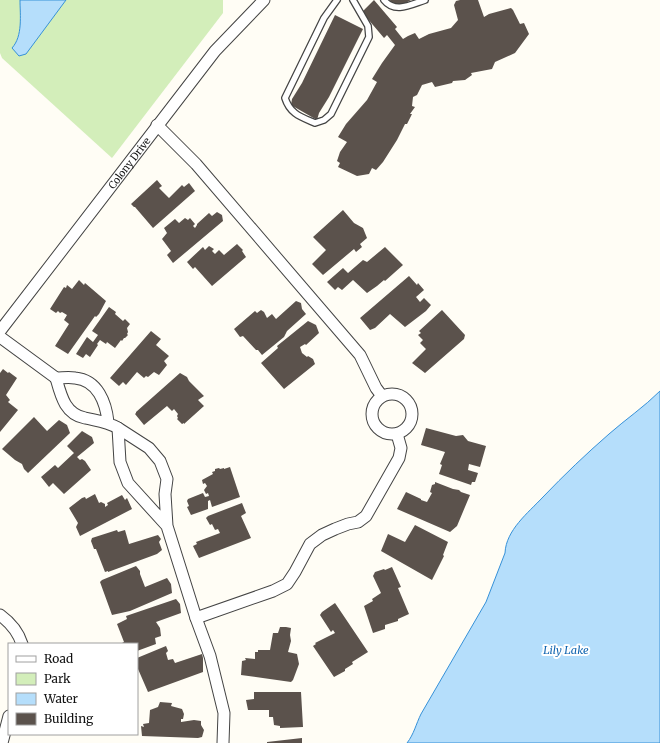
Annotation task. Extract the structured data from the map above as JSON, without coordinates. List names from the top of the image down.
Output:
{
  "streets": {
    "street": ["Colony Drive"]
  },
  "water": ["Lily Lake"],
  "legend": [
    "Road",
    "Park",
    "Water",
    "Building"
  ]
}
